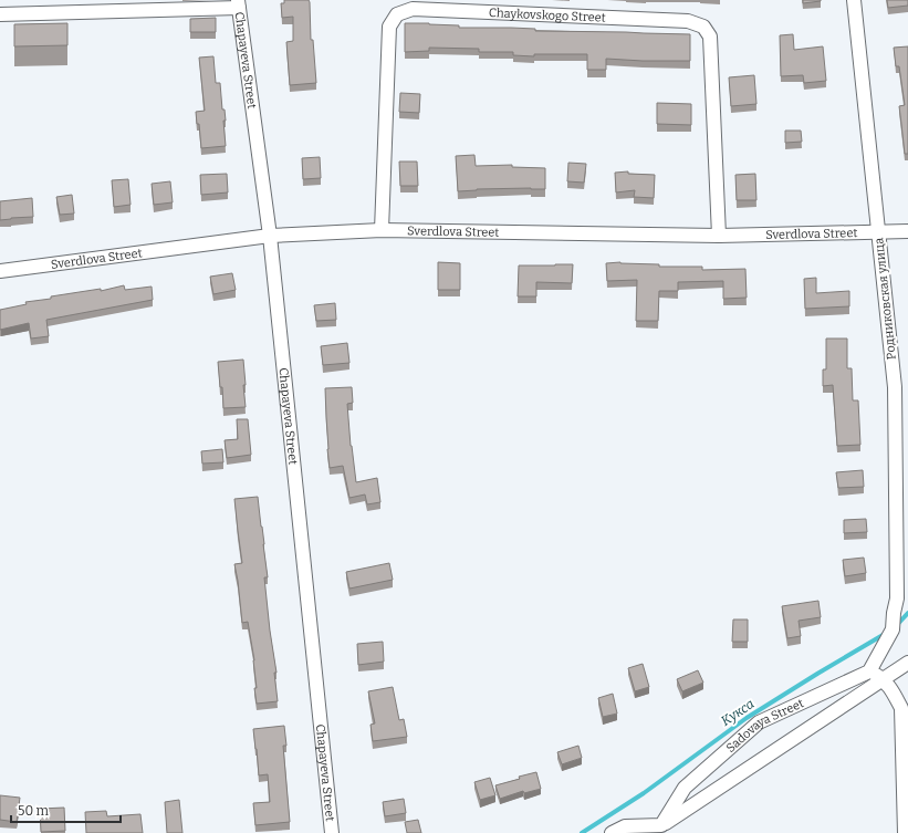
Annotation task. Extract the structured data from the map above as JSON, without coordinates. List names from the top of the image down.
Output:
{
  "streets": {
    "street": [
      "Chaykovskogo Street",
      "Chapayeva Street",
      "Sverdlova Street",
      "Родниковская улица",
      "Sadovaya Street"
    ]
  },
  "crossings": [
    ["Chaykovskogo Street", "Sverdlova Street"],
    ["Chapayeva Street", "Sverdlova Street"],
    ["Sverdlova Street", "Родниковская улица"],
    ["Родниковская улица", "Sadovaya Street"]
  ],
  "water": ["Кукса"],
  "scale_bar": "50 m"
}
